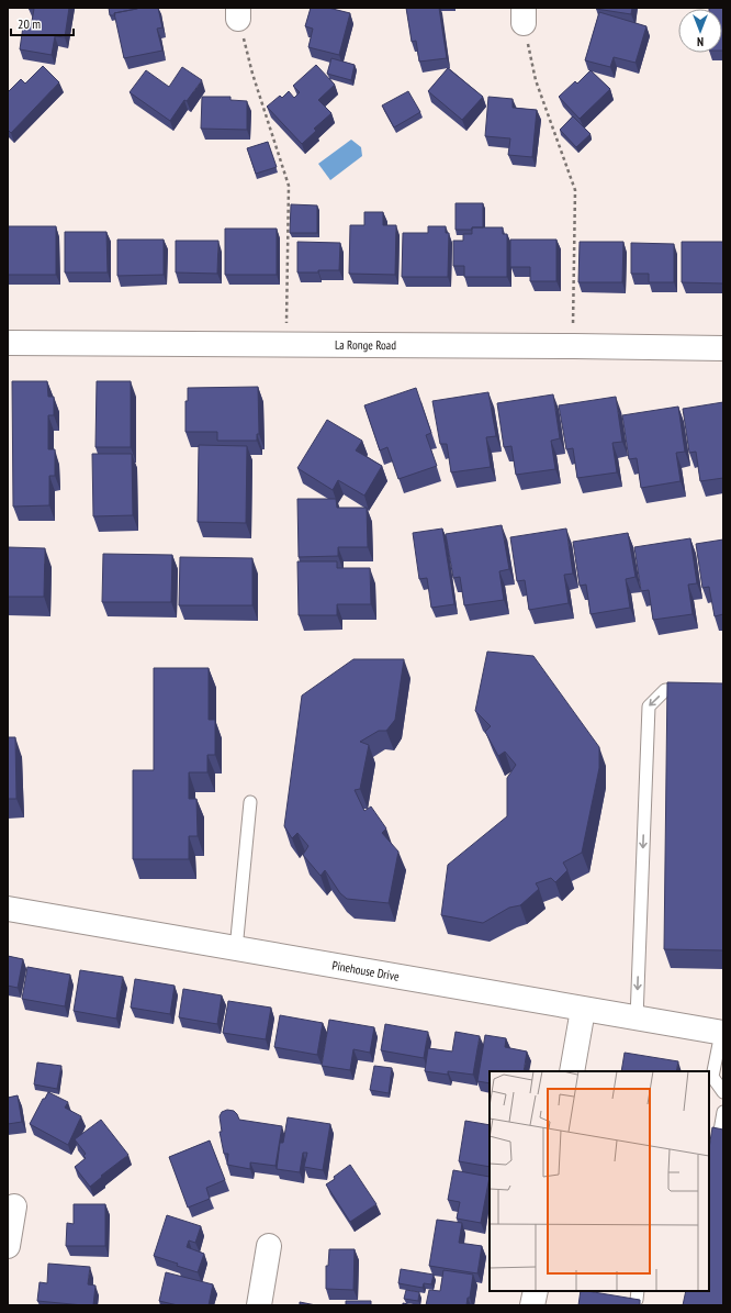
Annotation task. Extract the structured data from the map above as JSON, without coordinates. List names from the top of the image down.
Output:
{
  "streets": {
    "street": ["La Ronge Road", "Pinehouse Drive"]
  },
  "scale_bar": "20 m",
  "north": "bottom"
}
